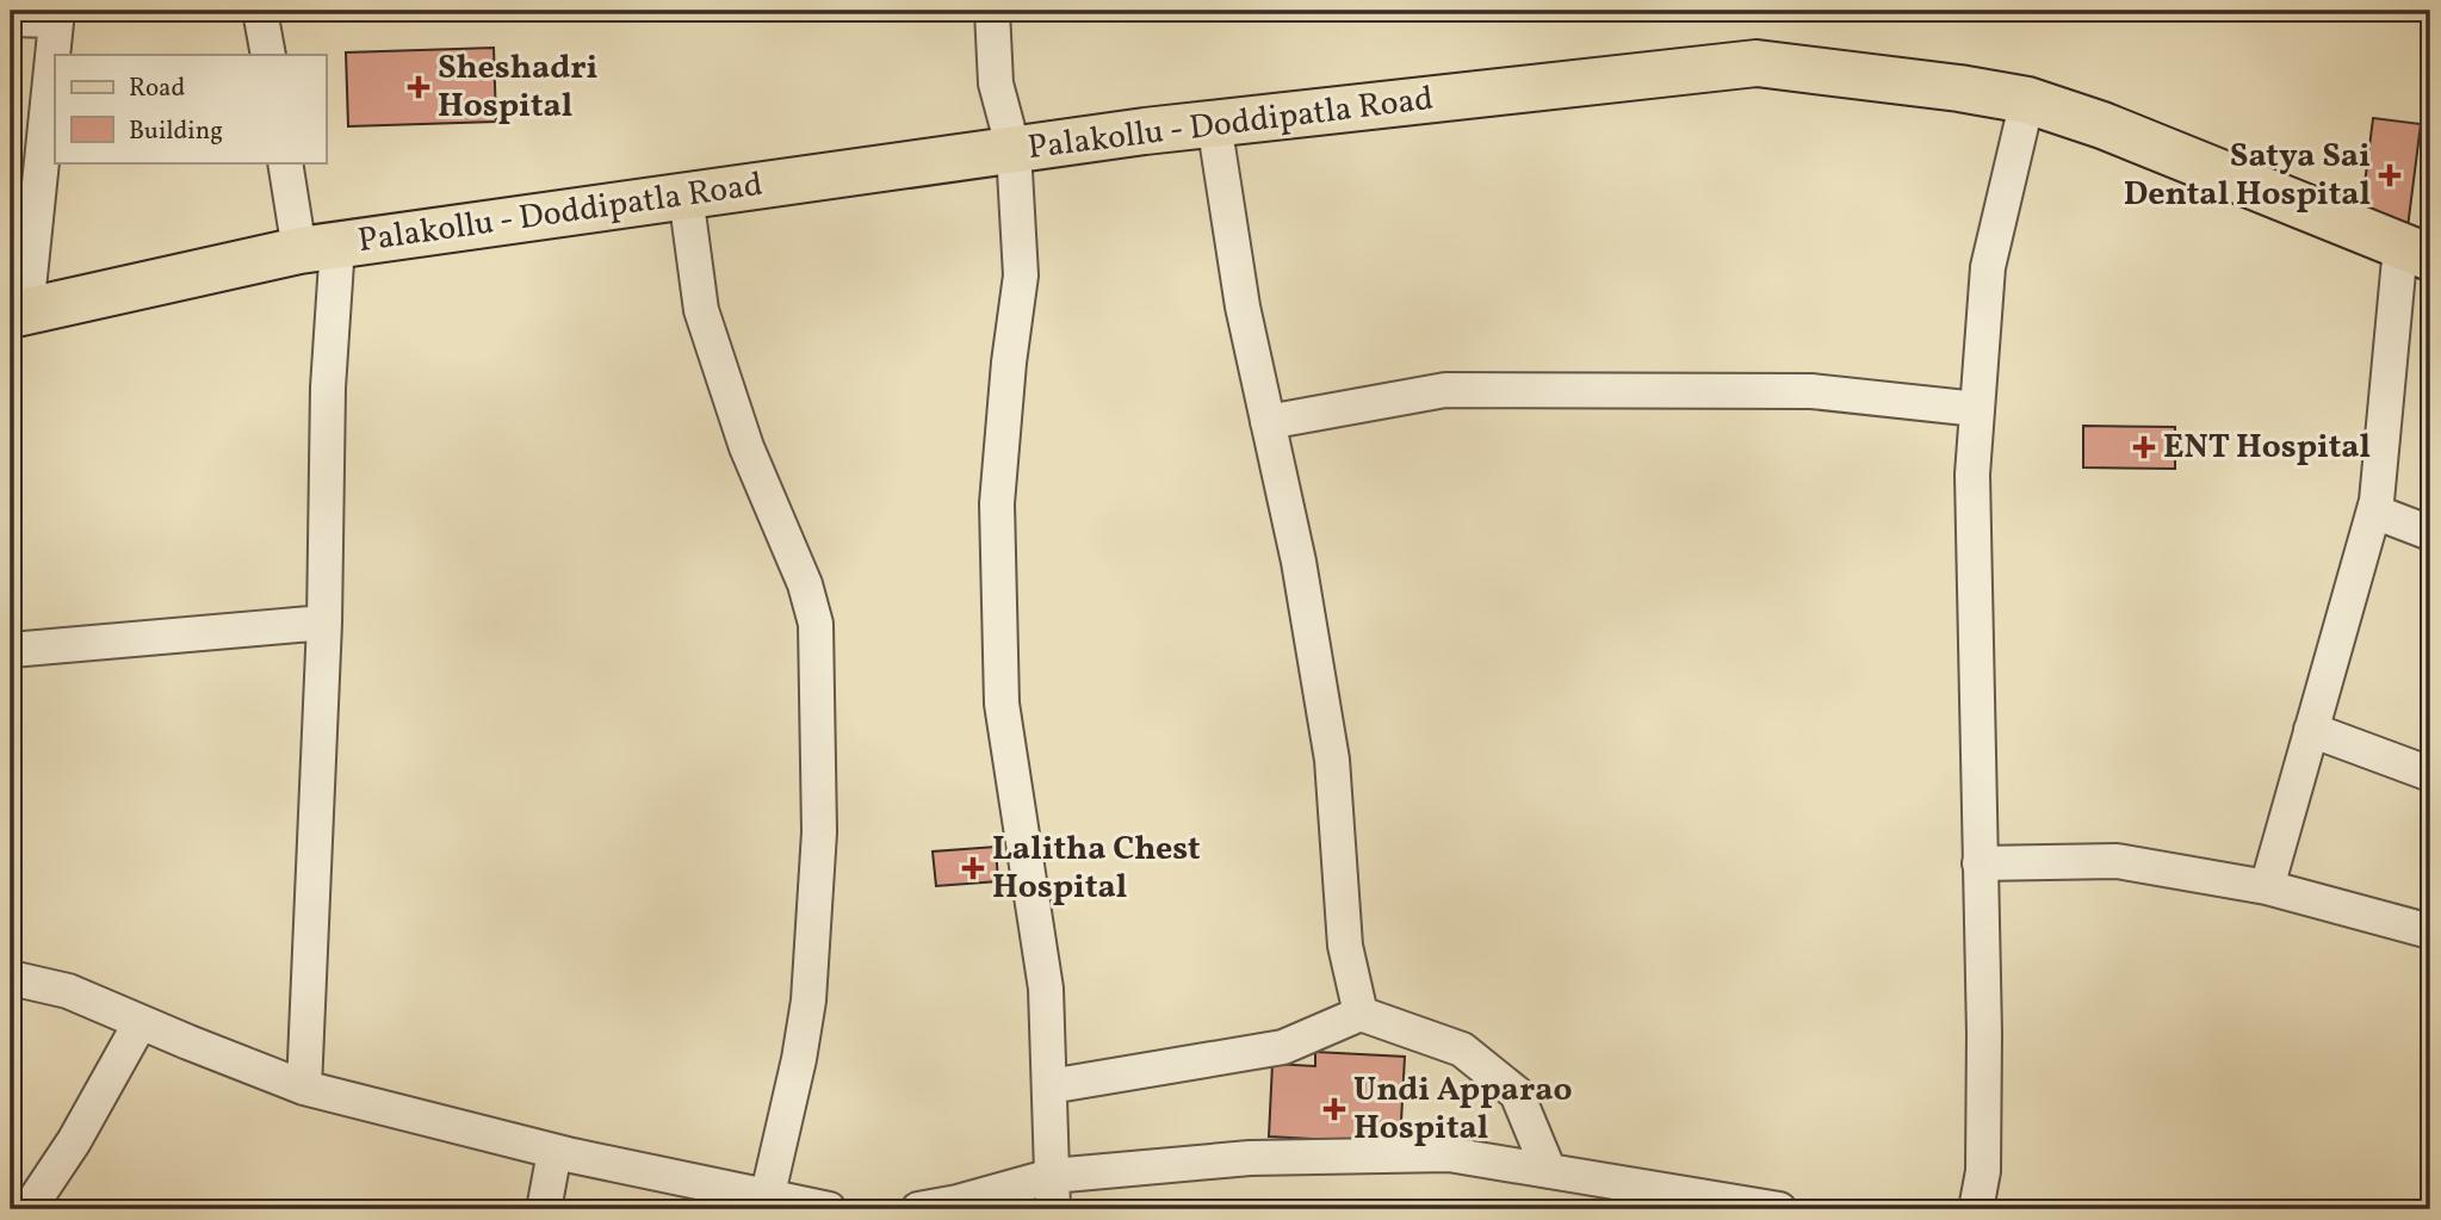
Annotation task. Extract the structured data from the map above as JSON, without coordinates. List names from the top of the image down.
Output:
{
  "streets": {
    "main road": ["Palakollu - Doddipatla Road"]
  },
  "places": {
    "health": [
      "Sheshadri Hospital",
      "Satya Sai Dental Hospital",
      "ENT Hospital",
      "Lalitha Chest Hospital",
      "Undi Apparao Hospital"
    ]
  },
  "legend": ["Road", "Building"]
}
